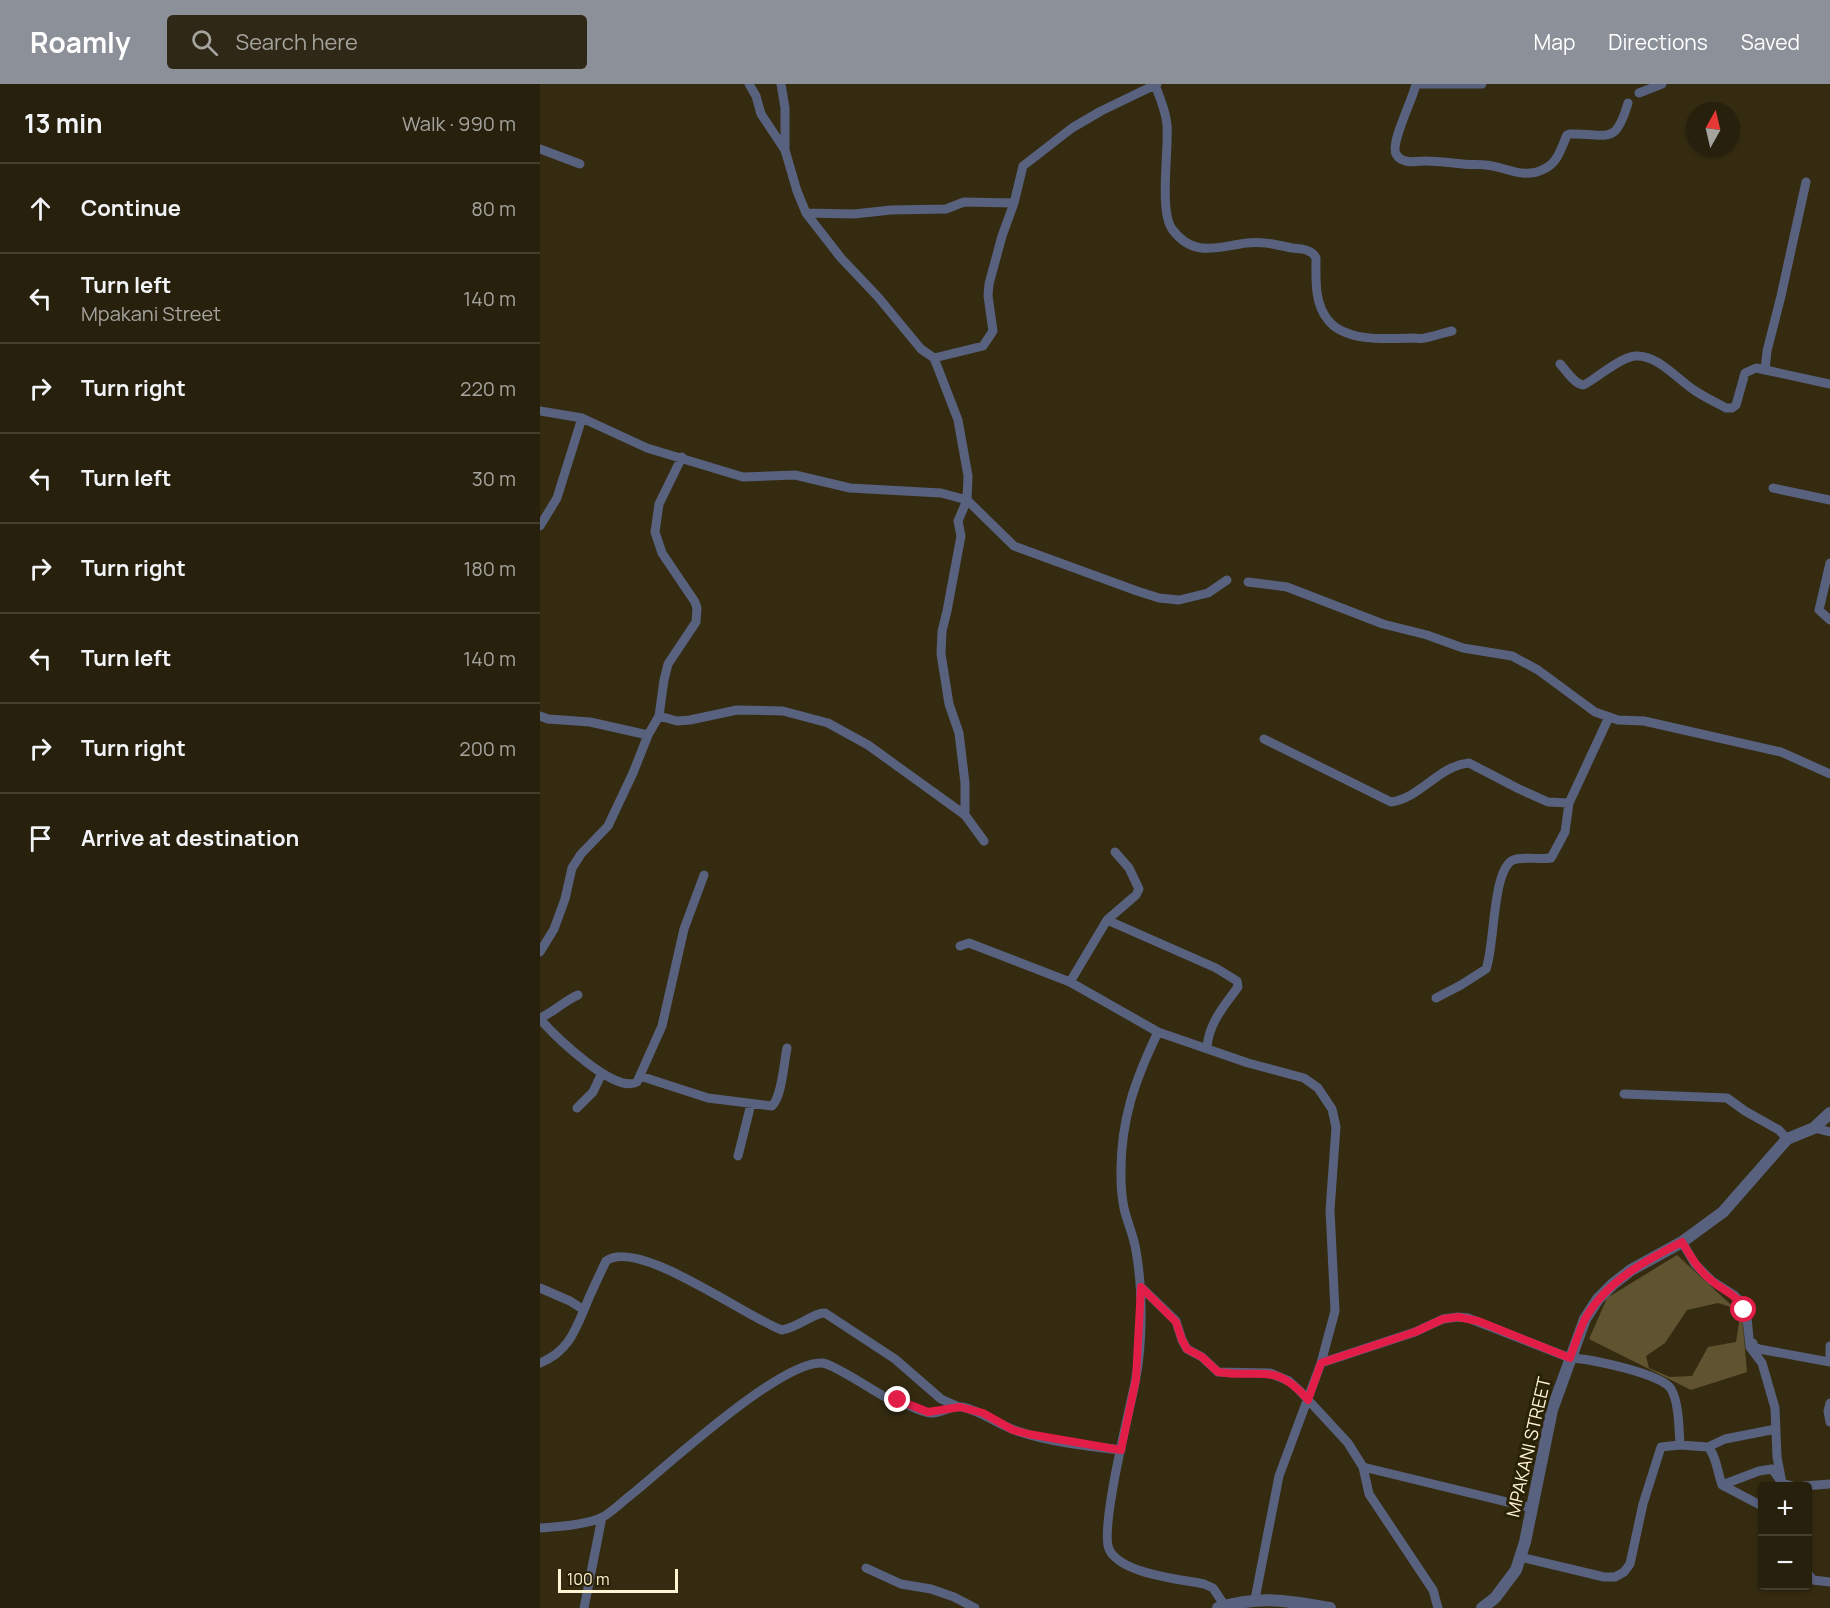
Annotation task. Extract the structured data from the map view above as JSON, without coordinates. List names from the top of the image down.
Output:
{
  "streets": {
    "street": ["MPAKANI STREET"]
  },
  "scale_bar": "100 m",
  "north": "top",
  "page": {
    "header": "Roamly",
    "search": "Search here",
    "nav": ["Map", "Directions", "Saved"],
    "heading": ["13 min", "Walk · 990 m"],
    "list": [
      ["Continue", "80 m"],
      ["Turn left", "Mpakani Street", "140 m"],
      ["Turn right", "220 m"],
      ["Turn left", "30 m"],
      ["Turn right", "180 m"],
      ["Turn left", "140 m"],
      ["Turn right", "200 m"],
      "Arrive at destination"
    ],
    "map_buttons": ["+", "−"],
    "scale": "100 m"
  }
}
